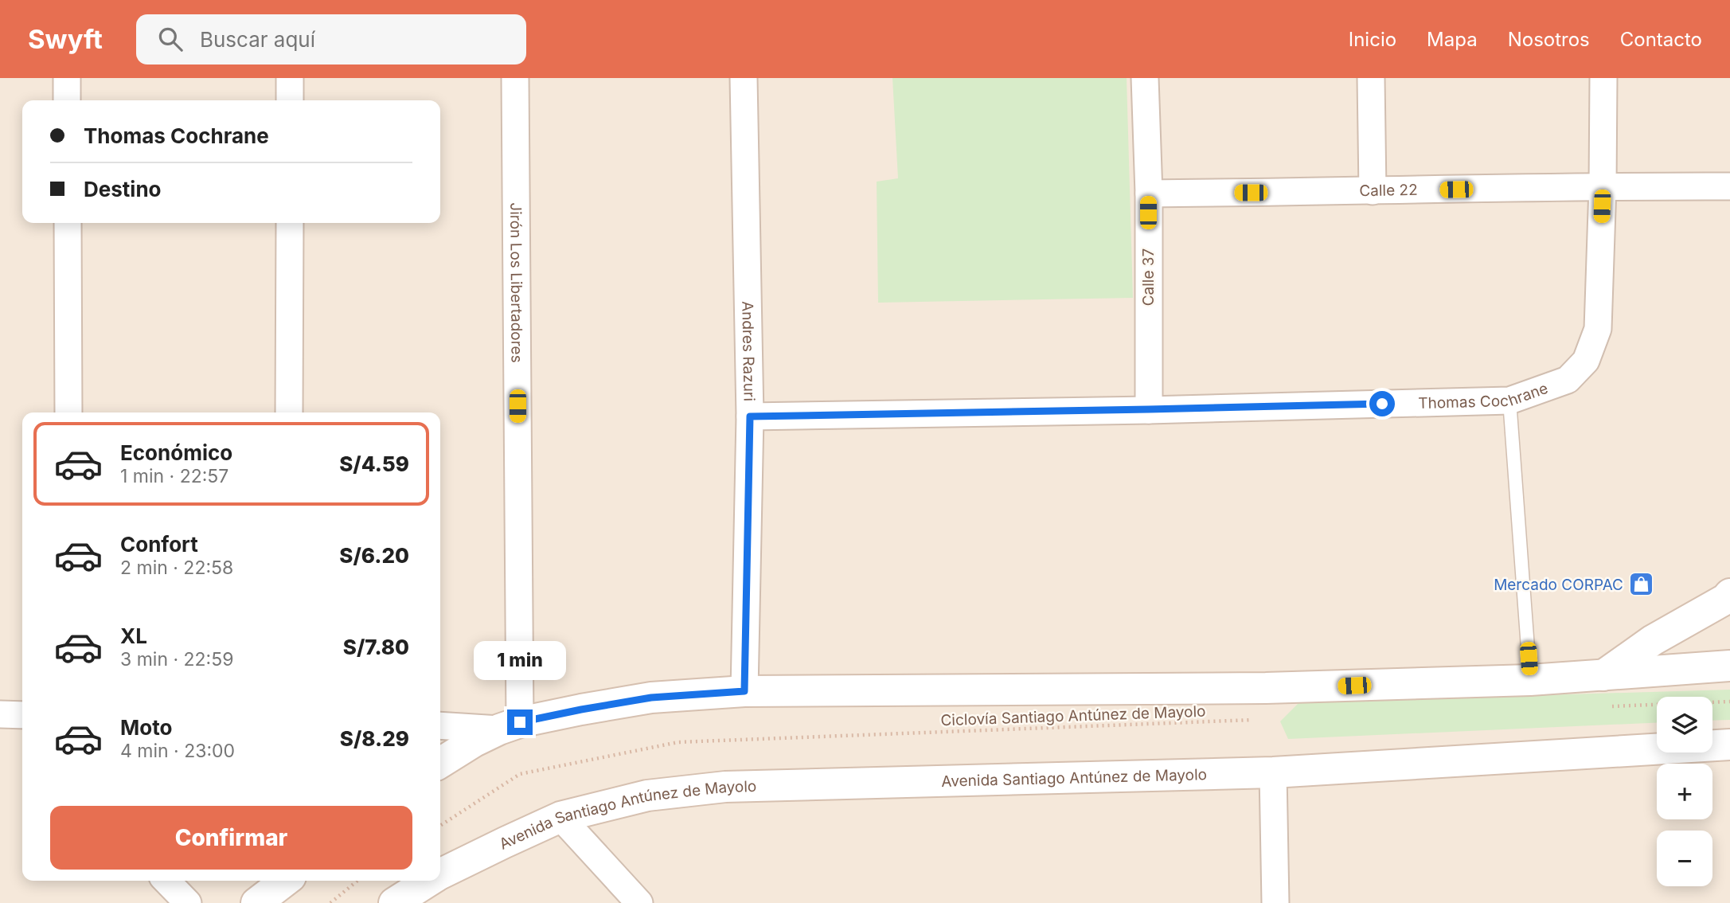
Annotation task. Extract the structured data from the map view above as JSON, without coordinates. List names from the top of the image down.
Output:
{
  "streets": {
    "main road": ["Avenida Santiago Antúnez de Mayolo"],
    "street": [
      "Calle 22",
      "Calle 37",
      "Jirón Los Libertadores",
      "Andres Razuri",
      "Thomas Cochrane"
    ],
    "path": ["Ciclovía Santiago Antúnez de Mayolo"]
  },
  "crossings": [
    ["Calle 22", "Calle 37"],
    ["Calle 22", "Thomas Cochrane"],
    ["Calle 37", "Thomas Cochrane"],
    ["Andres Razuri", "Thomas Cochrane"]
  ],
  "places": {
    "shop": ["Mercado CORPAC"]
  },
  "page": {
    "header": "Swyft",
    "search": "Buscar aquí",
    "nav": [
      "Inicio",
      "Mapa",
      "Nosotros",
      "Contacto"
    ],
    "banner": ["Thomas Cochrane", "Destino"],
    "list": [
      {
        "name": "Económico",
        "note": "1 min · 22:57",
        "value": "S/4.59"
      },
      {
        "name": "Confort",
        "note": "2 min · 22:58",
        "value": "S/6.20"
      },
      {
        "name": "XL",
        "note": "3 min · 22:59",
        "value": "S/7.80"
      },
      {
        "name": "Moto",
        "note": "4 min · 23:00",
        "value": "S/8.29"
      }
    ],
    "bubble": "1 min",
    "map_buttons": ["+", "−"],
    "buttons": "Confirmar"
  }
}
